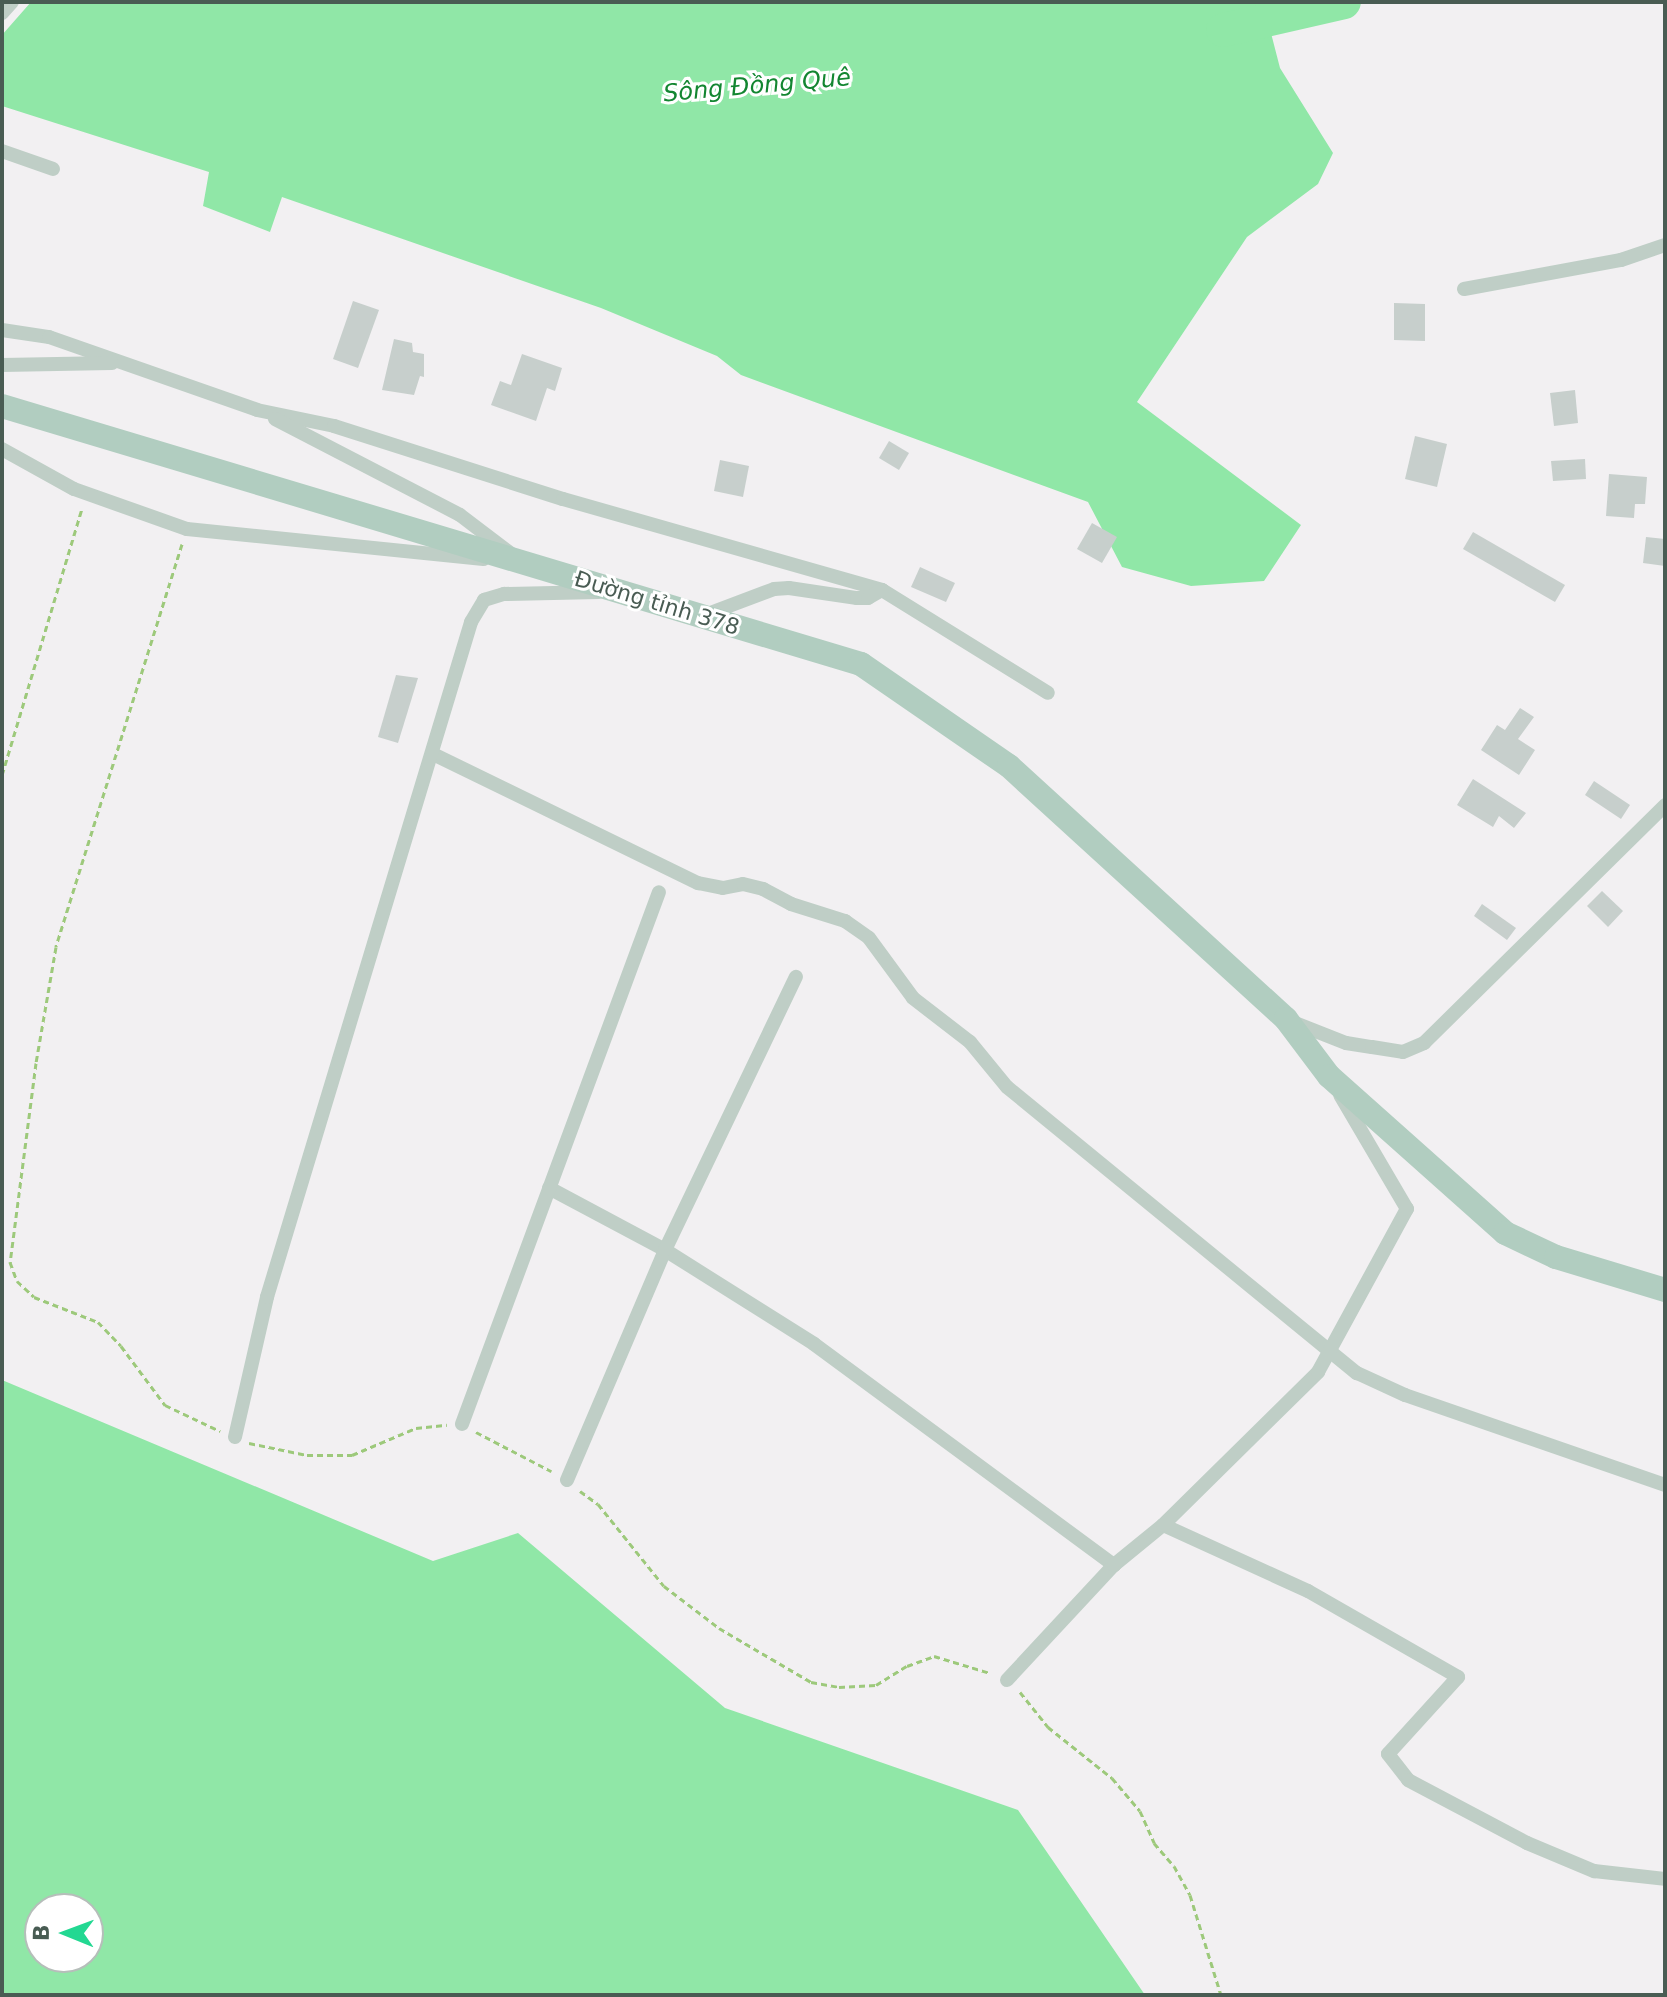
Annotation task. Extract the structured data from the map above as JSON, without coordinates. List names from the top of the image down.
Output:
{
  "streets": {
    "main road": ["Đường tỉnh 378"]
  },
  "water": ["Sông Đồng Quê"],
  "north": "left"
}
